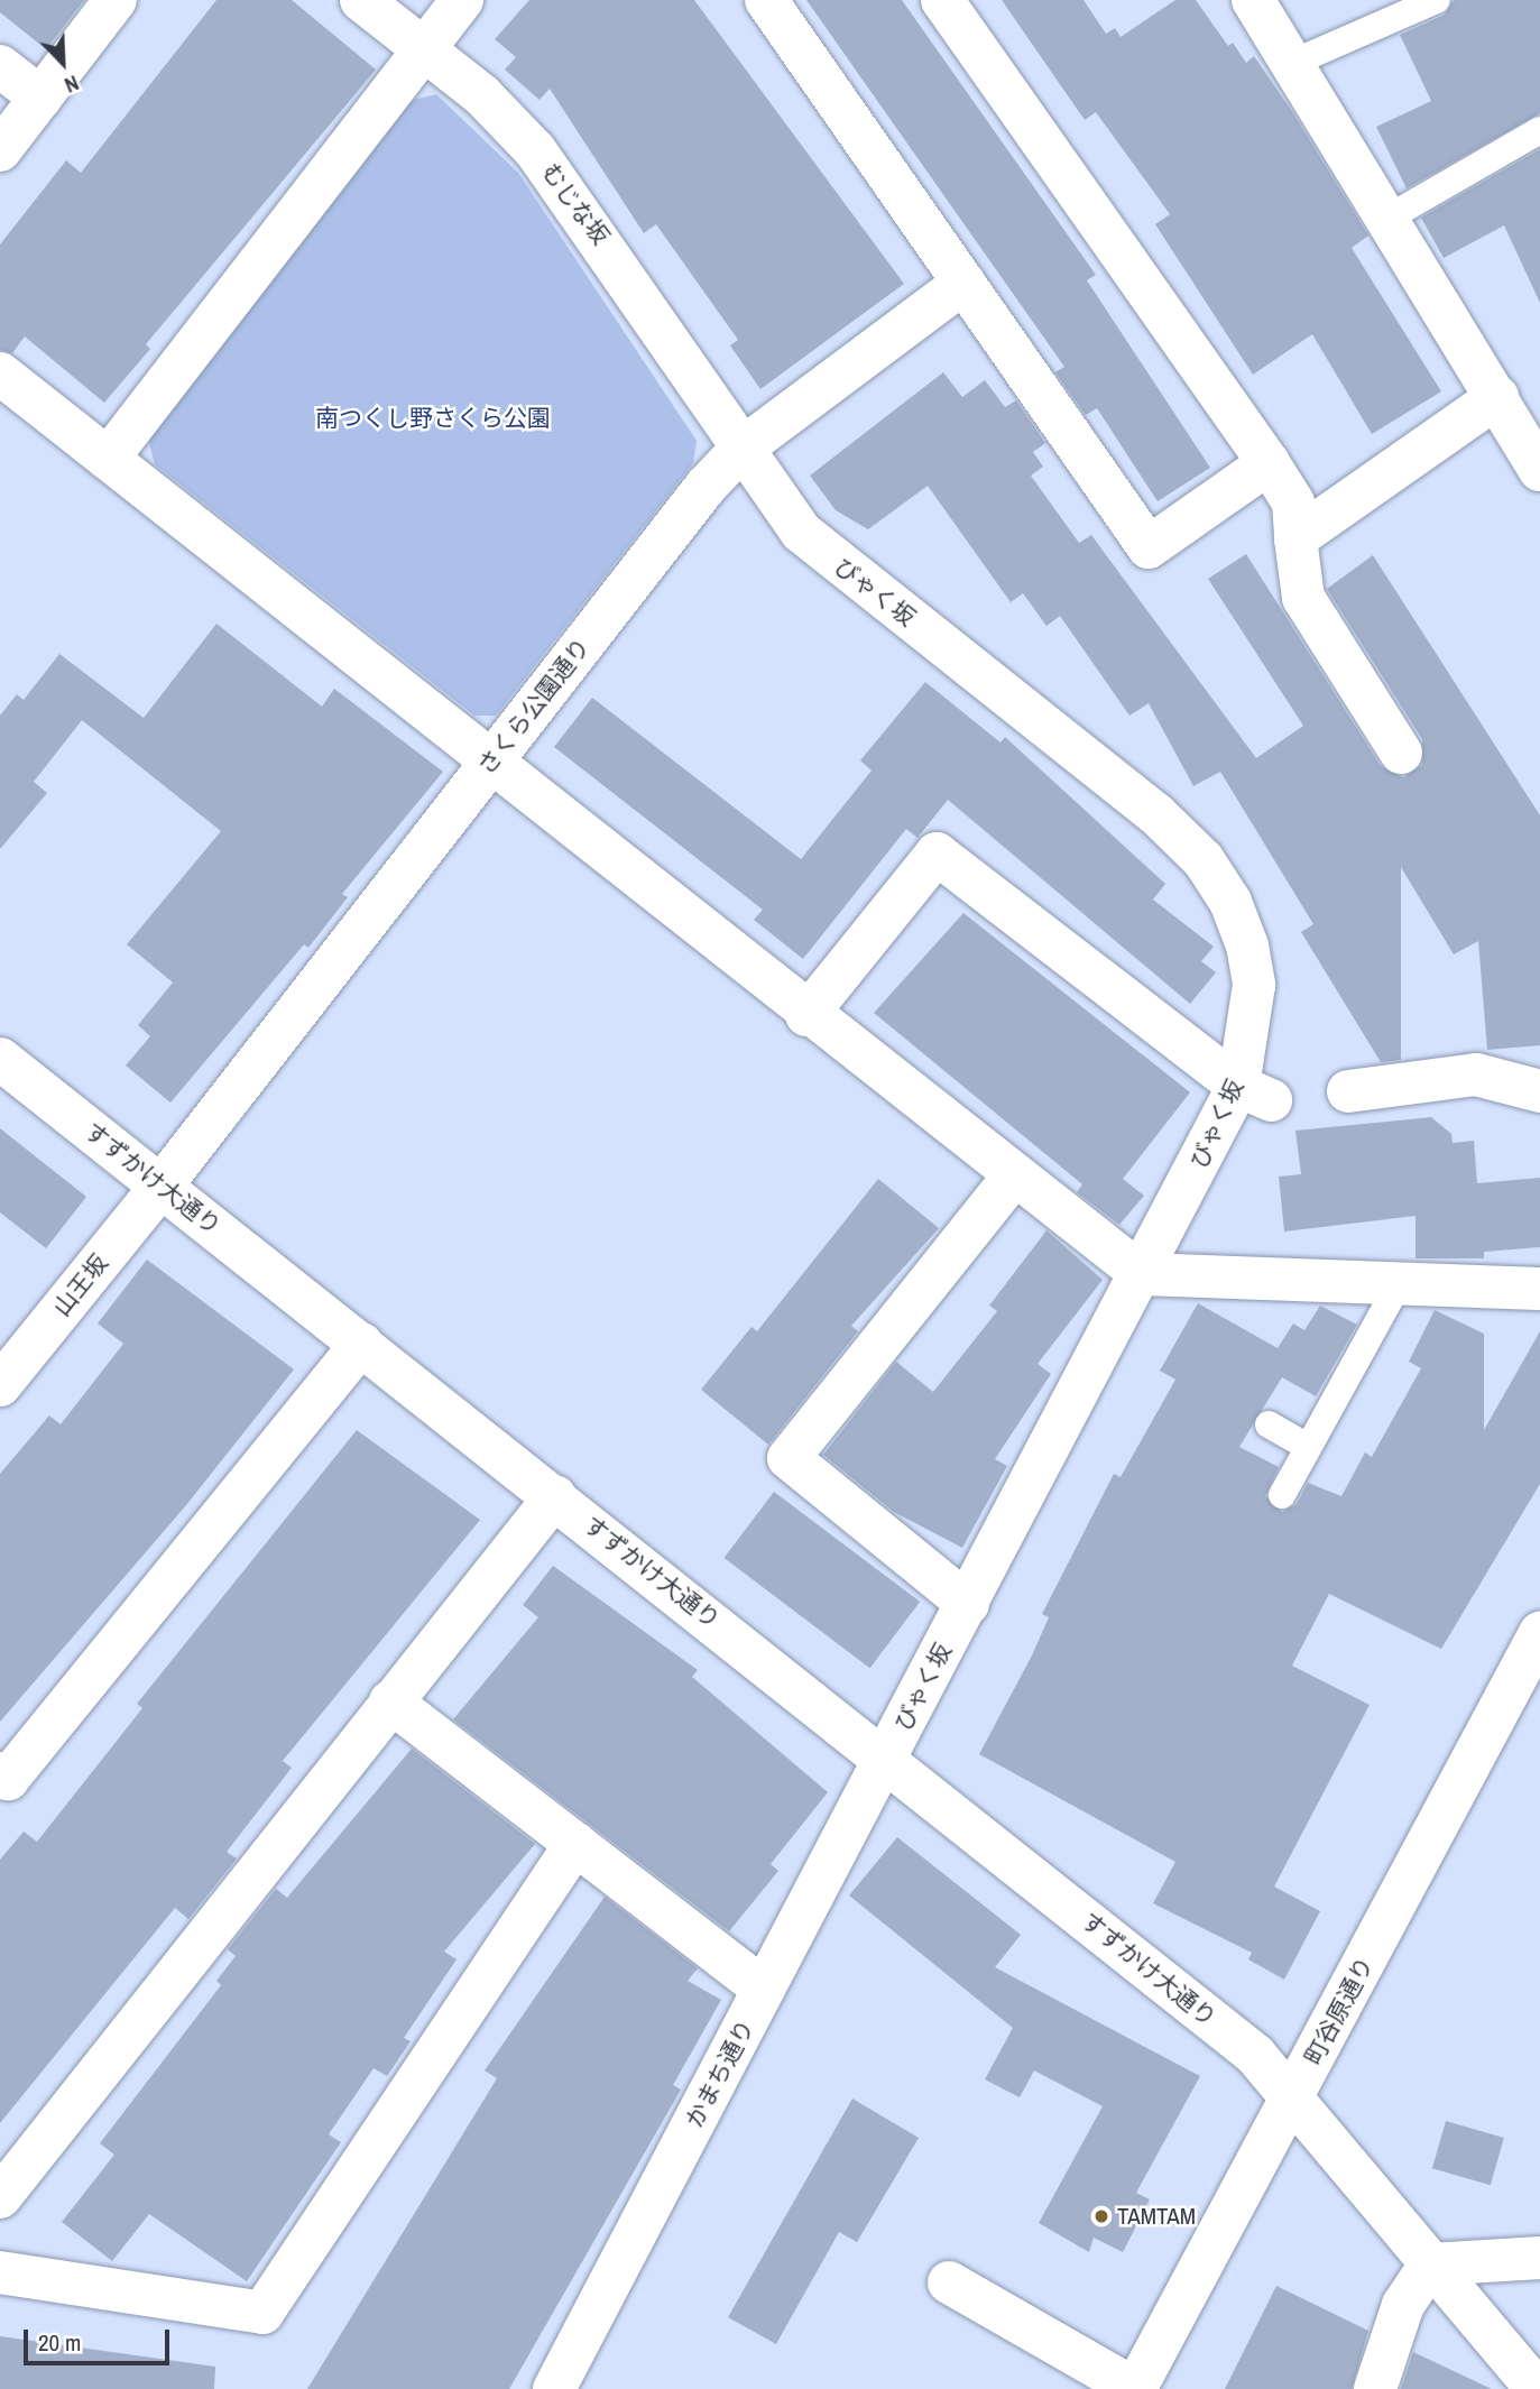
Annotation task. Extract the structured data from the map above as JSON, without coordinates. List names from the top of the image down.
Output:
{
  "streets": {
    "street": [
      "むじな坂",
      "びゃく坂",
      "さくら公園通り",
      "すずかけ大通り",
      "山王坂",
      "町谷原通り",
      "かまち通り"
    ]
  },
  "crossings": [
    ["むじな坂", "びゃく坂"],
    ["むじな坂", "さくら公園通り"],
    ["びゃく坂", "さくら公園通り"],
    ["びゃく坂", "すずかけ大通り"],
    ["びゃく坂", "かまち通り"],
    ["さくら公園通り", "すずかけ大通り"],
    ["さくら公園通り", "山王坂"],
    ["すずかけ大通り", "山王坂"],
    ["すずかけ大通り", "町谷原通り"],
    ["すずかけ大通り", "かまち通り"]
  ],
  "parks": ["南つくし野さくら公園"],
  "places": ["TAMTAM"],
  "scale_bar": "20 m",
  "north": "bottom right"
}
